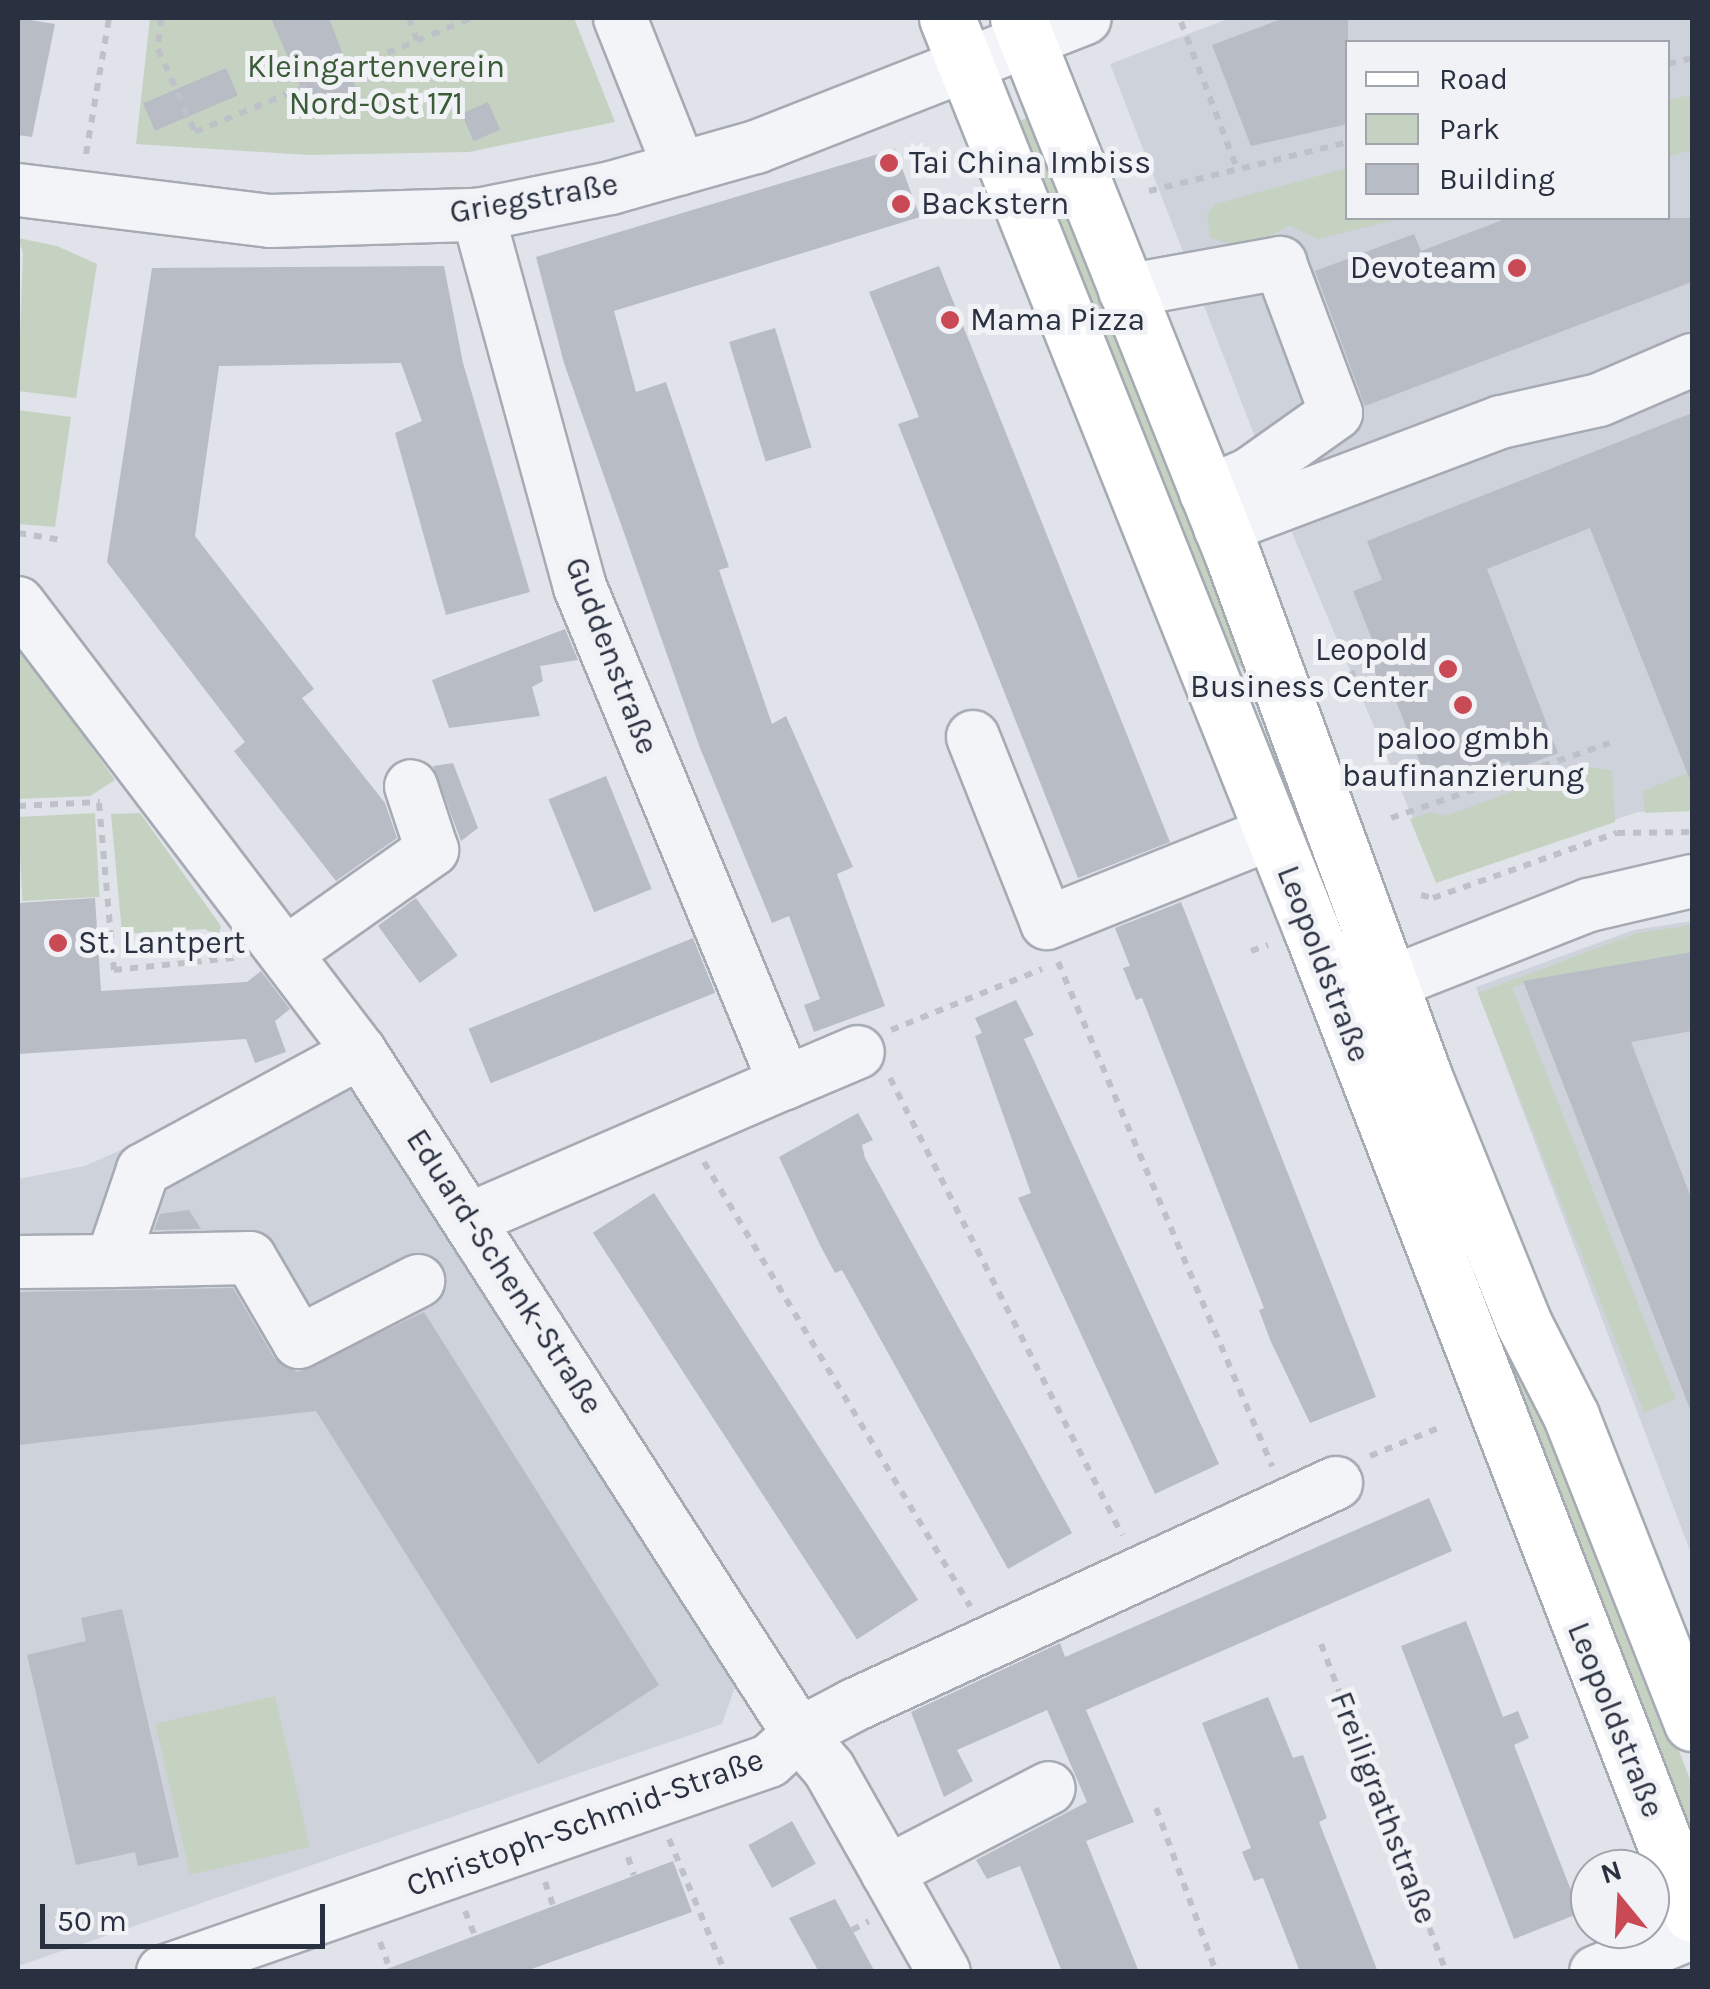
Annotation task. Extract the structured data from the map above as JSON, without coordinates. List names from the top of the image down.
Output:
{
  "streets": {
    "main road": ["Leopoldstraße"],
    "street": [
      "Griegstraße",
      "Guddenstraße",
      "Eduard-Schenk-Straße",
      "Christoph-Schmid-Straße"
    ],
    "path": ["Freiligrathstraße"]
  },
  "crossings": [
    ["Griegstraße", "Guddenstraße"],
    ["Griegstraße", "Leopoldstraße"],
    ["Eduard-Schenk-Straße", "Christoph-Schmid-Straße"]
  ],
  "parks": ["Kleingartenverein Nord-Ost 171"],
  "places": [
    "Tai China Imbiss",
    "Backstern",
    "Devoteam",
    "Mama Pizza",
    "Leopold Business Center",
    "paloo gmbh baufinanzierung",
    "St. Lantpert"
  ],
  "legend": ["Road", "Park", "Building"],
  "scale_bar": "50 m",
  "north": "top"
}
